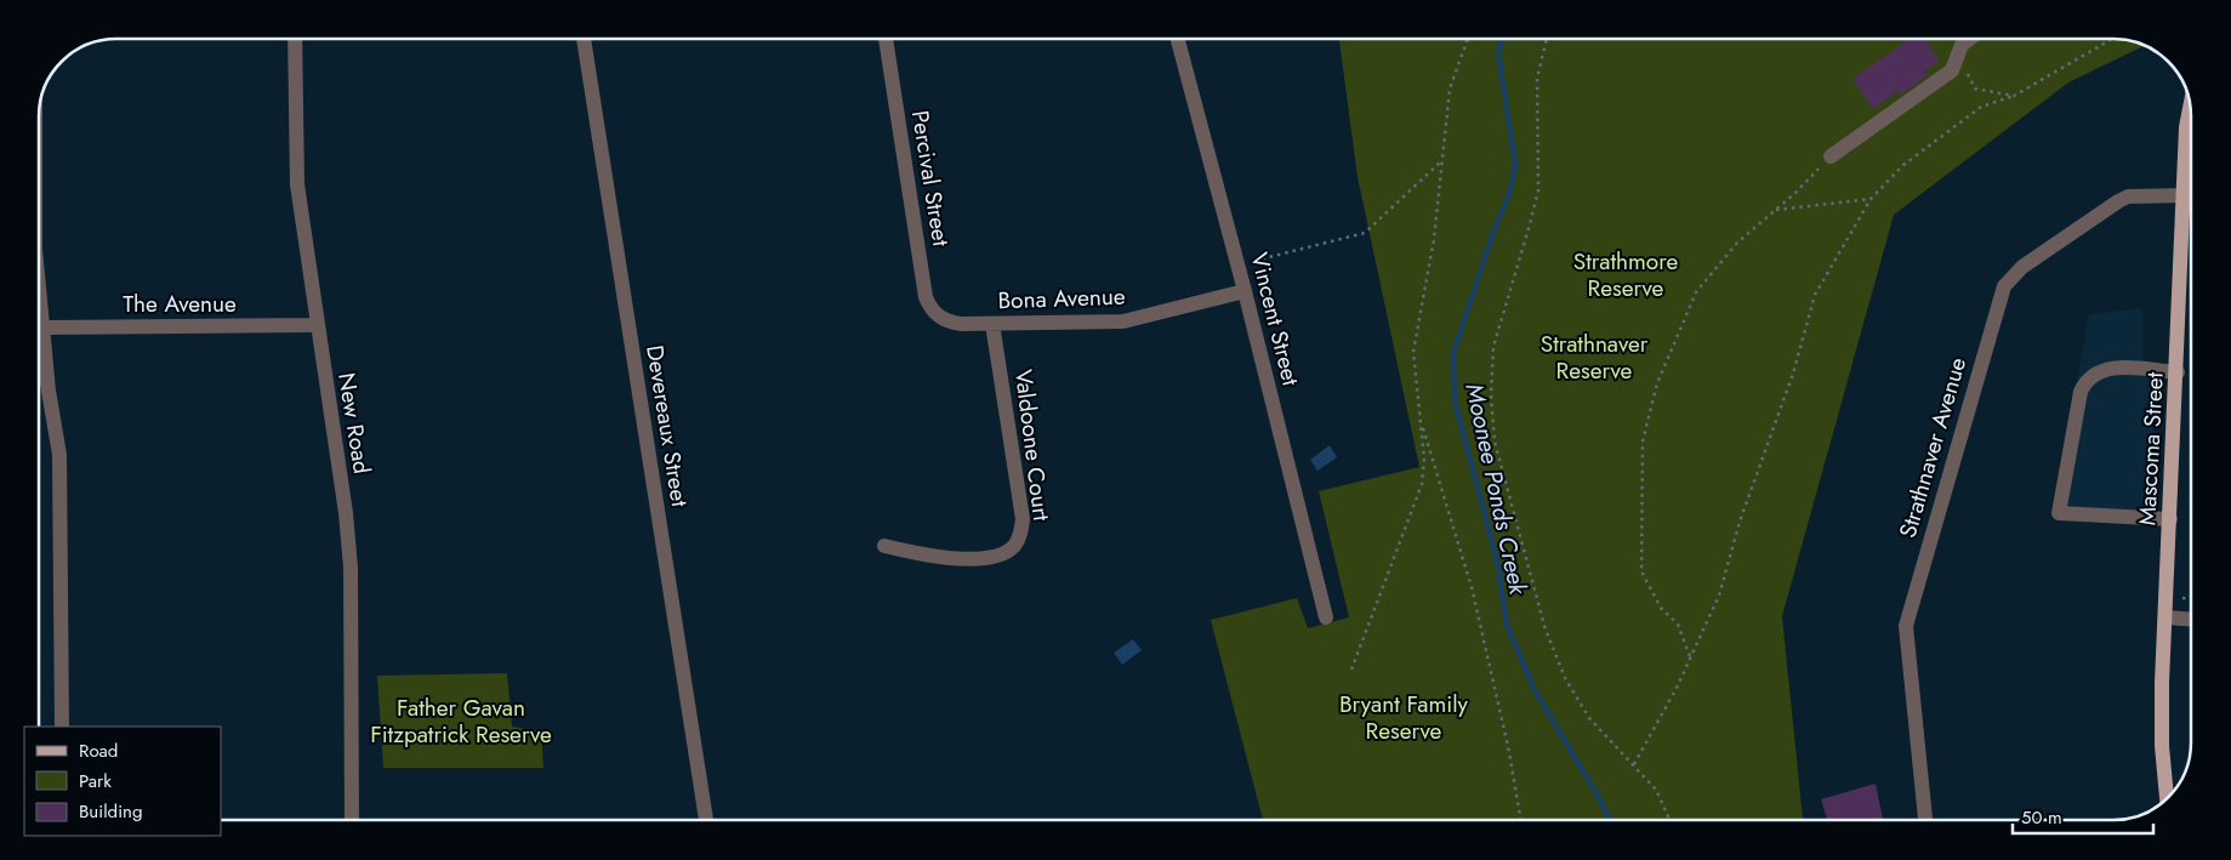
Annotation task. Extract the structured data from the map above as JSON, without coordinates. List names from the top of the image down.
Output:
{
  "streets": {
    "main road": ["Mascoma Street"],
    "street": [
      "Percival Street",
      "Bona Avenue",
      "The Avenue",
      "Vincent Street",
      "New Road",
      "Devereaux Street",
      "Valdoone Court",
      "Strathnaver Avenue"
    ]
  },
  "crossings": [
    ["Percival Street", "Bona Avenue"],
    ["Bona Avenue", "Vincent Street"],
    ["Bona Avenue", "Valdoone Court"],
    ["The Avenue", "New Road"],
    ["Strathnaver Avenue", "Mascoma Street"]
  ],
  "water": ["Moonee Ponds Creek"],
  "parks": [
    "Strathmore Reserve",
    "Strathnaver Reserve",
    "Bryant Family Reserve",
    "Father Gavan Fitzpatrick Reserve"
  ],
  "legend": ["Road", "Park", "Building"],
  "scale_bar": "50 m"
}
